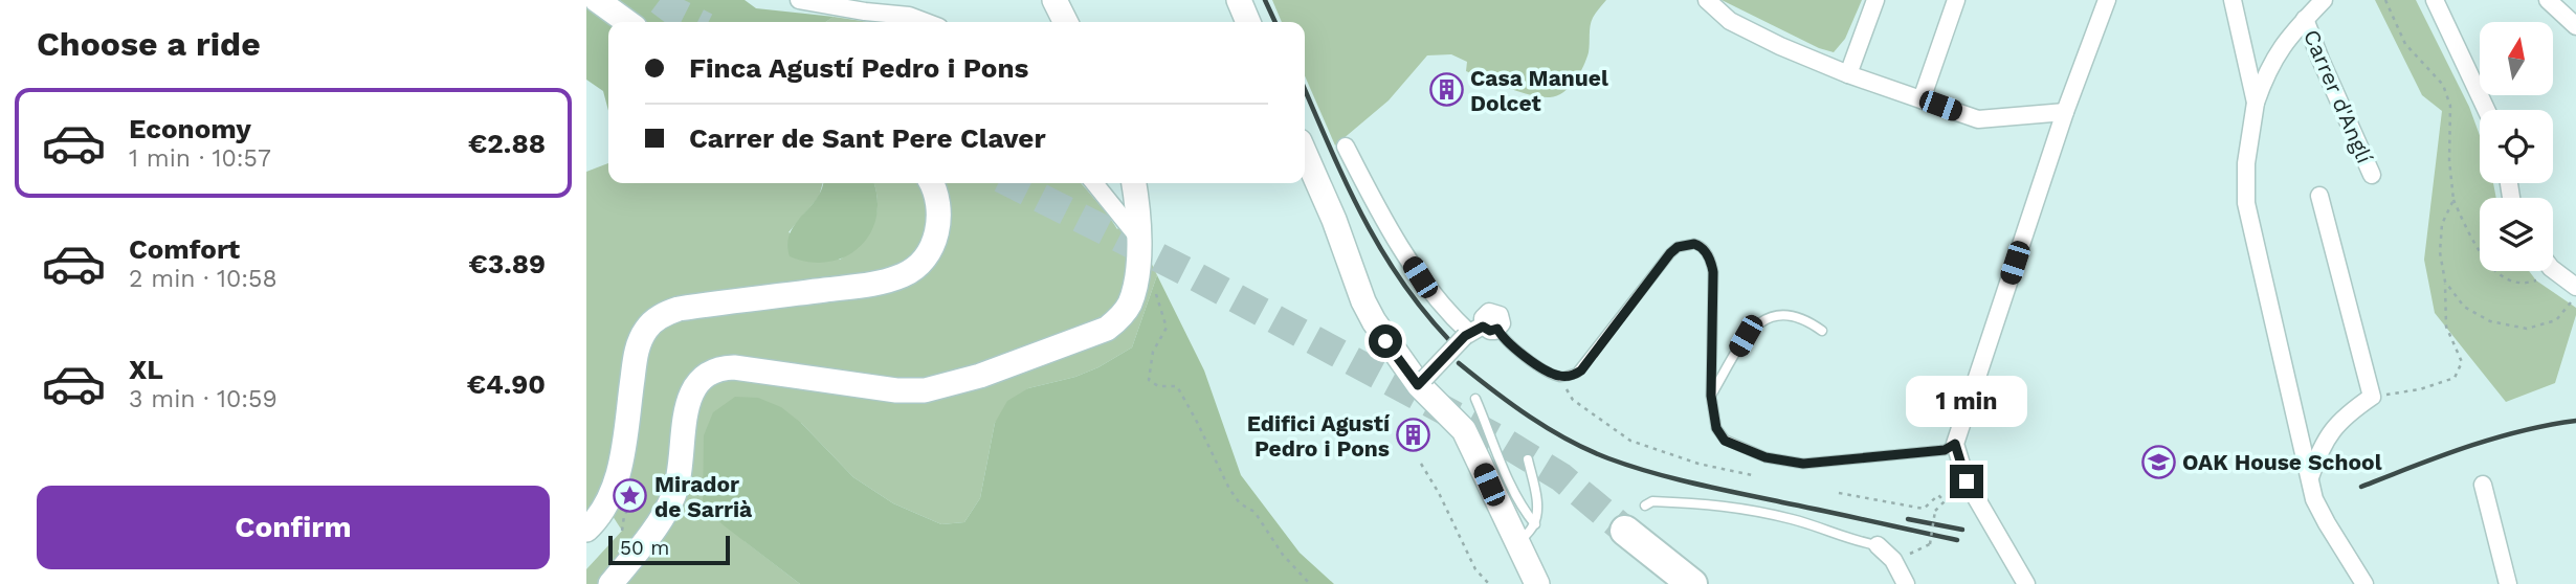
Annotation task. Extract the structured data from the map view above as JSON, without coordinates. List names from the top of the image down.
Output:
{
  "streets": {
    "street": ["Carrer d'Anglí"]
  },
  "places": {
    "building": ["Casa Manuel Dolcet", "Edifici Agustí Pedro i Pons"],
    "school or university": ["OAK House School"],
    "place": ["Mirador de Sarrià"]
  },
  "scale_bar": "50 m",
  "north": "top",
  "page": {
    "heading": "Choose a ride",
    "banner": ["Finca Agustí Pedro i Pons", "Carrer de Sant Pere Claver"],
    "list": [
      {
        "name": "Economy",
        "note": "1 min · 10:57",
        "value": "€2.88"
      },
      {
        "name": "Comfort",
        "note": "2 min · 10:58",
        "value": "€3.89"
      },
      {
        "name": "XL",
        "note": "3 min · 10:59",
        "value": "€4.90"
      }
    ],
    "bubble": "1 min",
    "buttons": "Confirm",
    "scale": "50 m"
  }
}
